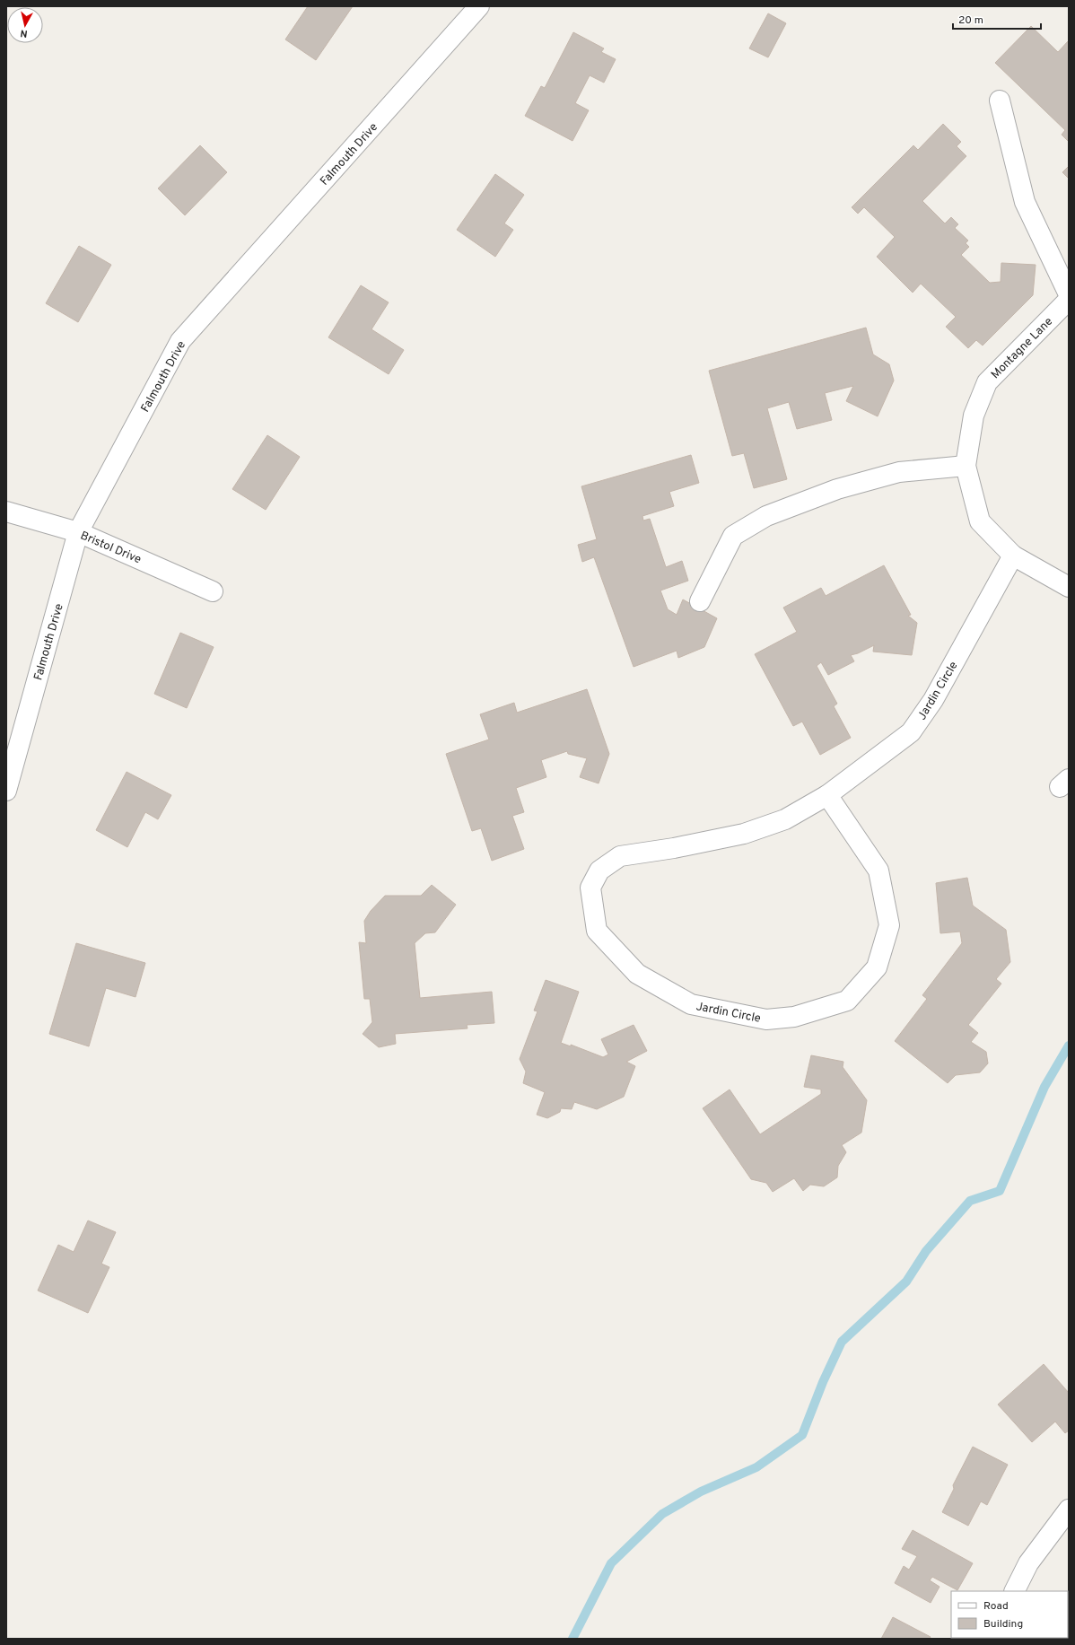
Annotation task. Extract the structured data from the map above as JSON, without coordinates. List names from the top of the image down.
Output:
{
  "streets": {
    "street": [
      "Falmouth Drive",
      "Montagne Lane",
      "Bristol Drive",
      "Jardin Circle"
    ]
  },
  "crossings": [
    ["Falmouth Drive", "Bristol Drive"],
    ["Montagne Lane", "Jardin Circle"]
  ],
  "legend": ["Road", "Building"],
  "scale_bar": "20 m",
  "north": "bottom"
}
